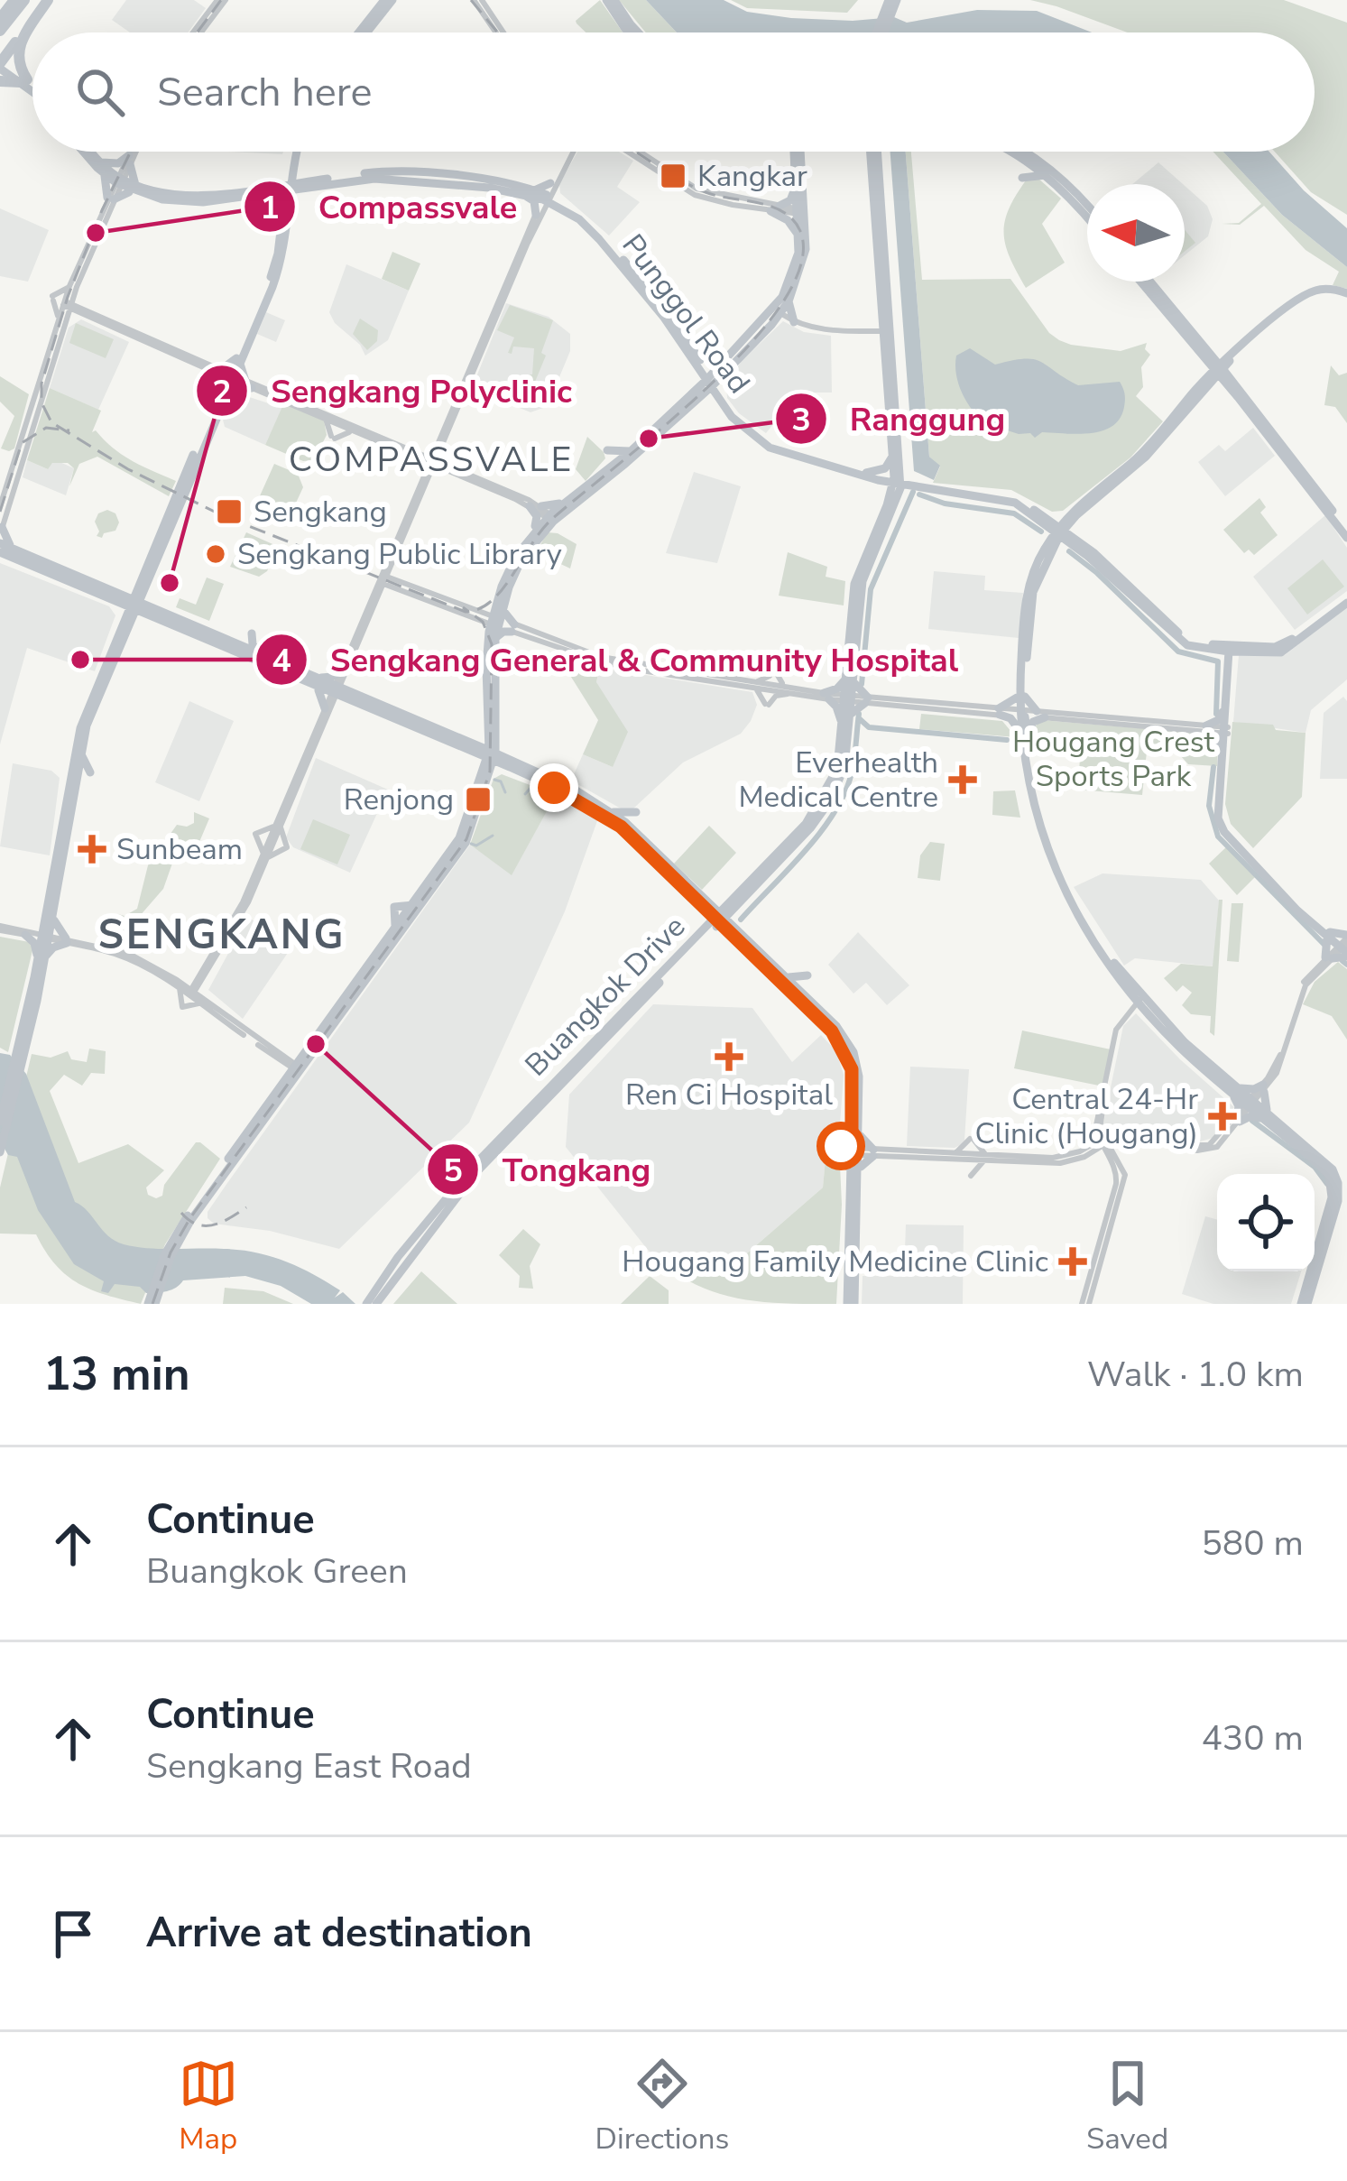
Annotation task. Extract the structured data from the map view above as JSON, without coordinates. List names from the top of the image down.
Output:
{
  "streets": {
    "main road": ["Punggol Road", "Buangkok Drive"]
  },
  "crossings": [
    ["Punggol Road", "Buangkok Drive"]
  ],
  "districts": ["COMPASSVALE", "SENGKANG"],
  "parks": ["Hougang Crest Sports Park"],
  "places": {
    "transit": ["Kangkar", "Sengkang", "Renjong"],
    "other": [
      "Compassvale",
      "Ranggung",
      "Sengkang Public Library",
      "Sengkang Polyclinic",
      "Sengkang General & Community Hospital",
      "Tongkang"
    ],
    "health": [
      "Everhealth Medical Centre",
      "Sunbeam",
      "Ren Ci Hospital",
      "Central 24-Hr Clinic (Hougang)",
      "Hougang Family Medicine Clinic"
    ]
  },
  "north": "left",
  "page": {
    "search": "Search here",
    "heading": ["13 min", "Walk · 1.0 km"],
    "list": [
      ["Continue", "Buangkok Green", "580 m"],
      ["Continue", "Sengkang East Road", "430 m"],
      "Arrive at destination"
    ],
    "nav": ["Map", "Directions", "Saved"]
  }
}
